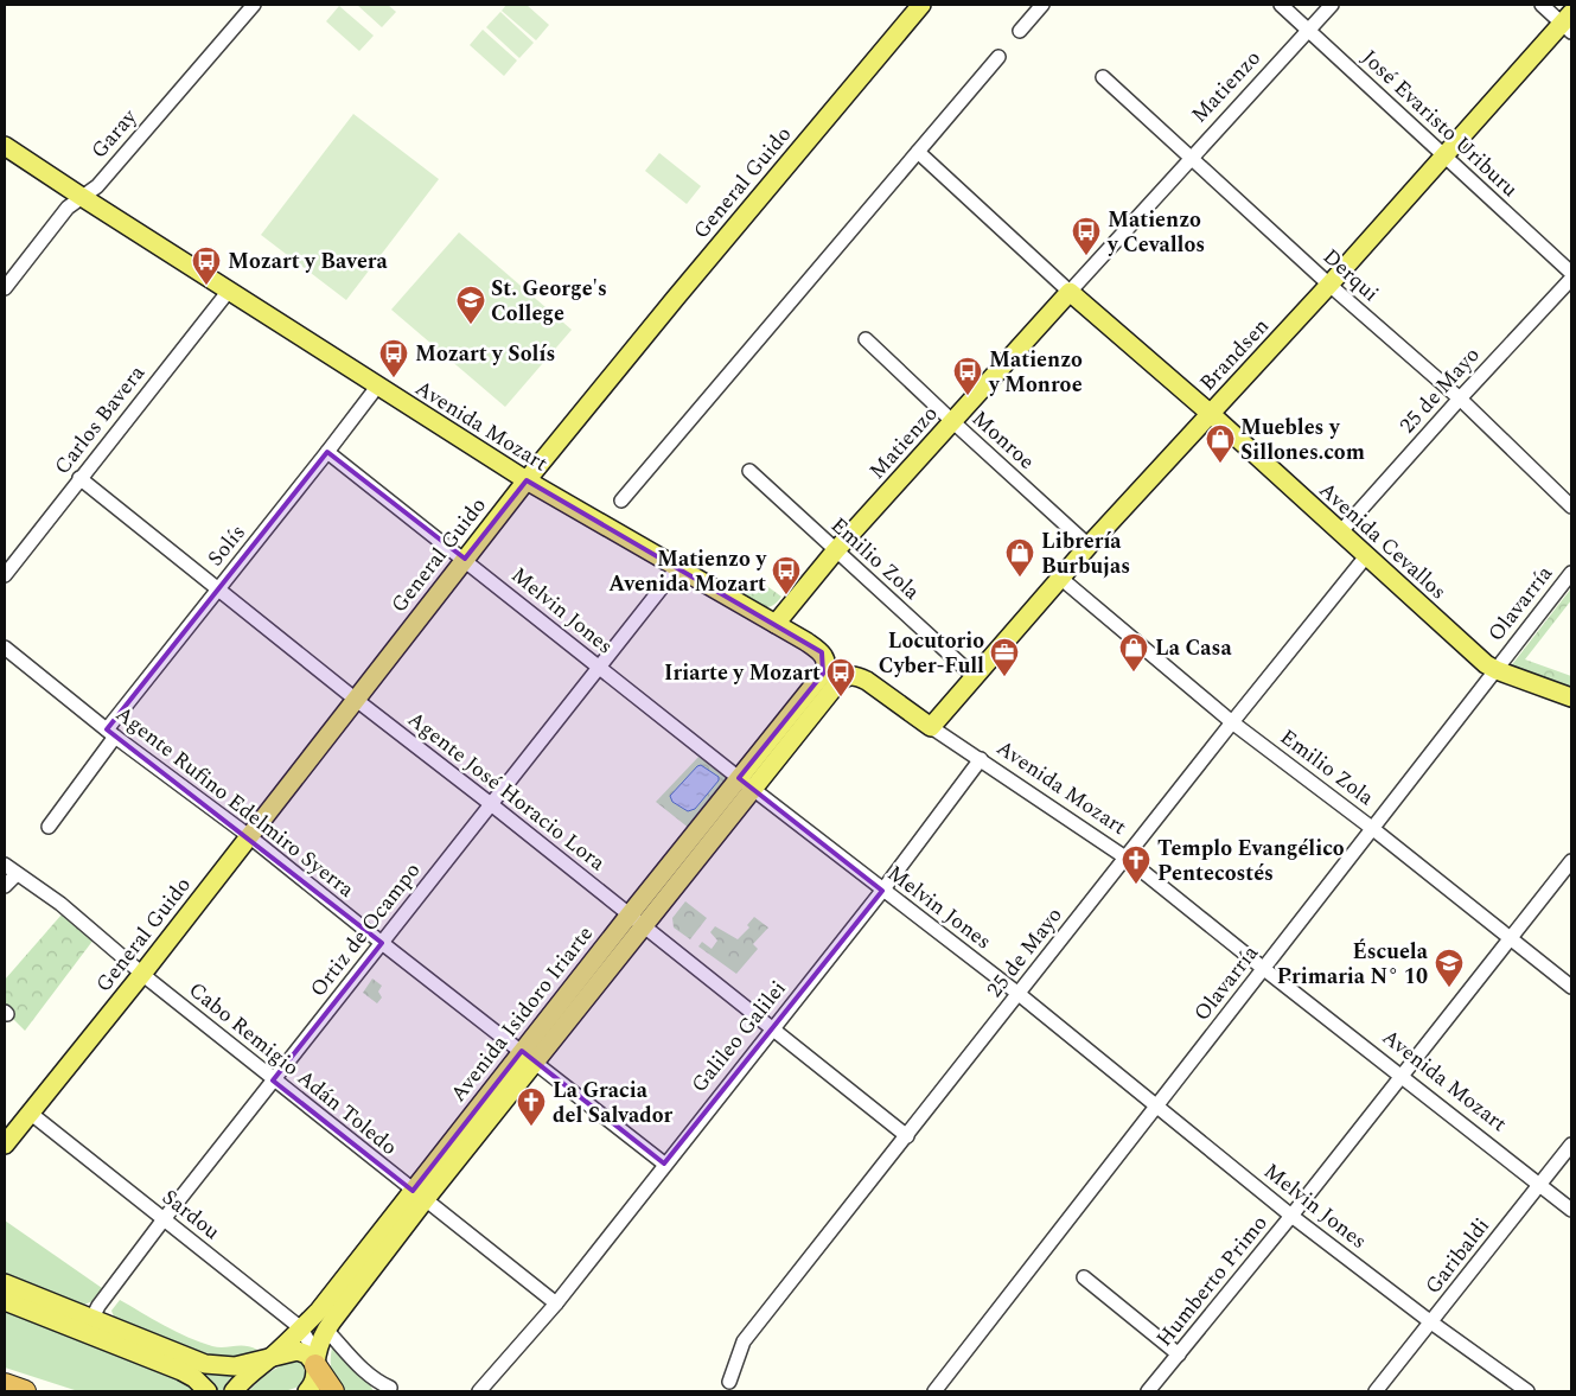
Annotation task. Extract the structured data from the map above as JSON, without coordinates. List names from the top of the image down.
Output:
{
  "streets": {
    "main road": [
      "Matienzo",
      "General Guido",
      "Brandsen",
      "Avenida Mozart",
      "Avenida Cevallos",
      "Avenida Isidoro Iriarte"
    ],
    "street": [
      "José Evaristo Uriburu",
      "Garay",
      "Derqui",
      "25 de Mayo",
      "Carlos Bavera",
      "Monroe",
      "Solís",
      "Emilio Zola",
      "Olavarría",
      "Melvin Jones",
      "Agente José Horacio Lora",
      "Agente Rufino Edelmiro Syerra",
      "Ortiz de Ocampo",
      "Galileo Galilei",
      "Cabo Remigio Adán Toledo",
      "Sardou",
      "Garibaldi",
      "Humberto Primo"
    ]
  },
  "crossings": [
    ["Matienzo", "José Evaristo Uriburu"],
    ["Matienzo", "Derqui"],
    ["Matienzo", "Avenida Mozart"],
    ["Matienzo", "Monroe"],
    ["Matienzo", "Avenida Cevallos"],
    ["Matienzo", "Emilio Zola"],
    ["José Evaristo Uriburu", "Brandsen"],
    ["Garay", "Avenida Mozart"],
    ["General Guido", "Avenida Mozart"],
    ["General Guido", "Melvin Jones"],
    ["General Guido", "Agente José Horacio Lora"],
    ["General Guido", "Agente Rufino Edelmiro Syerra"],
    ["General Guido", "Cabo Remigio Adán Toledo"],
    ["General Guido", "Sardou"],
    ["Derqui", "Brandsen"],
    ["Derqui", "25 de Mayo"],
    ["Brandsen", "Avenida Mozart"],
    ["Brandsen", "Monroe"],
    ["Brandsen", "Avenida Cevallos"],
    ["Brandsen", "Emilio Zola"],
    ["25 de Mayo", "Avenida Mozart"],
    ["25 de Mayo", "Avenida Cevallos"],
    ["25 de Mayo", "Emilio Zola"],
    ["25 de Mayo", "Melvin Jones"],
    ["25 de Mayo", "Agente José Horacio Lora"],
    ["Carlos Bavera", "Avenida Mozart"],
    ["Carlos Bavera", "Agente José Horacio Lora"],
    ["Avenida Mozart", "Solís"],
    ["Avenida Mozart", "Olavarría"],
    ["Avenida Mozart", "Ortiz de Ocampo"],
    ["Avenida Mozart", "Avenida Isidoro Iriarte"],
    ["Avenida Mozart", "Galileo Galilei"],
    ["Avenida Mozart", "Garibaldi"],
    ["Avenida Mozart", "Humberto Primo"],
    ["Avenida Cevallos", "Olavarría"],
    ["Solís", "Melvin Jones"],
    ["Solís", "Agente José Horacio Lora"],
    ["Solís", "Agente Rufino Edelmiro Syerra"],
    ["Emilio Zola", "Olavarría"],
    ["Emilio Zola", "Humberto Primo"],
    ["Olavarría", "Melvin Jones"],
    ["Melvin Jones", "Ortiz de Ocampo"],
    ["Melvin Jones", "Avenida Isidoro Iriarte"],
    ["Melvin Jones", "Galileo Galilei"],
    ["Melvin Jones", "Garibaldi"],
    ["Melvin Jones", "Humberto Primo"],
    ["Agente José Horacio Lora", "Ortiz de Ocampo"],
    ["Agente José Horacio Lora", "Avenida Isidoro Iriarte"],
    ["Agente José Horacio Lora", "Galileo Galilei"],
    ["Agente Rufino Edelmiro Syerra", "Ortiz de Ocampo"],
    ["Agente Rufino Edelmiro Syerra", "Avenida Isidoro Iriarte"],
    ["Agente Rufino Edelmiro Syerra", "Galileo Galilei"],
    ["Ortiz de Ocampo", "Cabo Remigio Adán Toledo"],
    ["Ortiz de Ocampo", "Sardou"],
    ["Avenida Isidoro Iriarte", "Cabo Remigio Adán Toledo"],
    ["Avenida Isidoro Iriarte", "Sardou"],
    ["Galileo Galilei", "Cabo Remigio Adán Toledo"]
  ],
  "places": {
    "bus stop": [
      "Matienzo y Cevallos",
      "Mozart y Bavera",
      "Mozart y Solís",
      "Matienzo y Monroe",
      "Matienzo y Avenida Mozart",
      "Iriarte y Mozart"
    ],
    "school or university": ["St. George's College", "Éscuela Primaria N° 10"],
    "shop": ["Muebles y Sillones.com", "Librería Burbujas", "La Casa"],
    "office": ["Locutorio Cyber-Full"],
    "church": ["Templo Evangélico Pentecostés", "La Gracia del Salvador"]
  }
}
